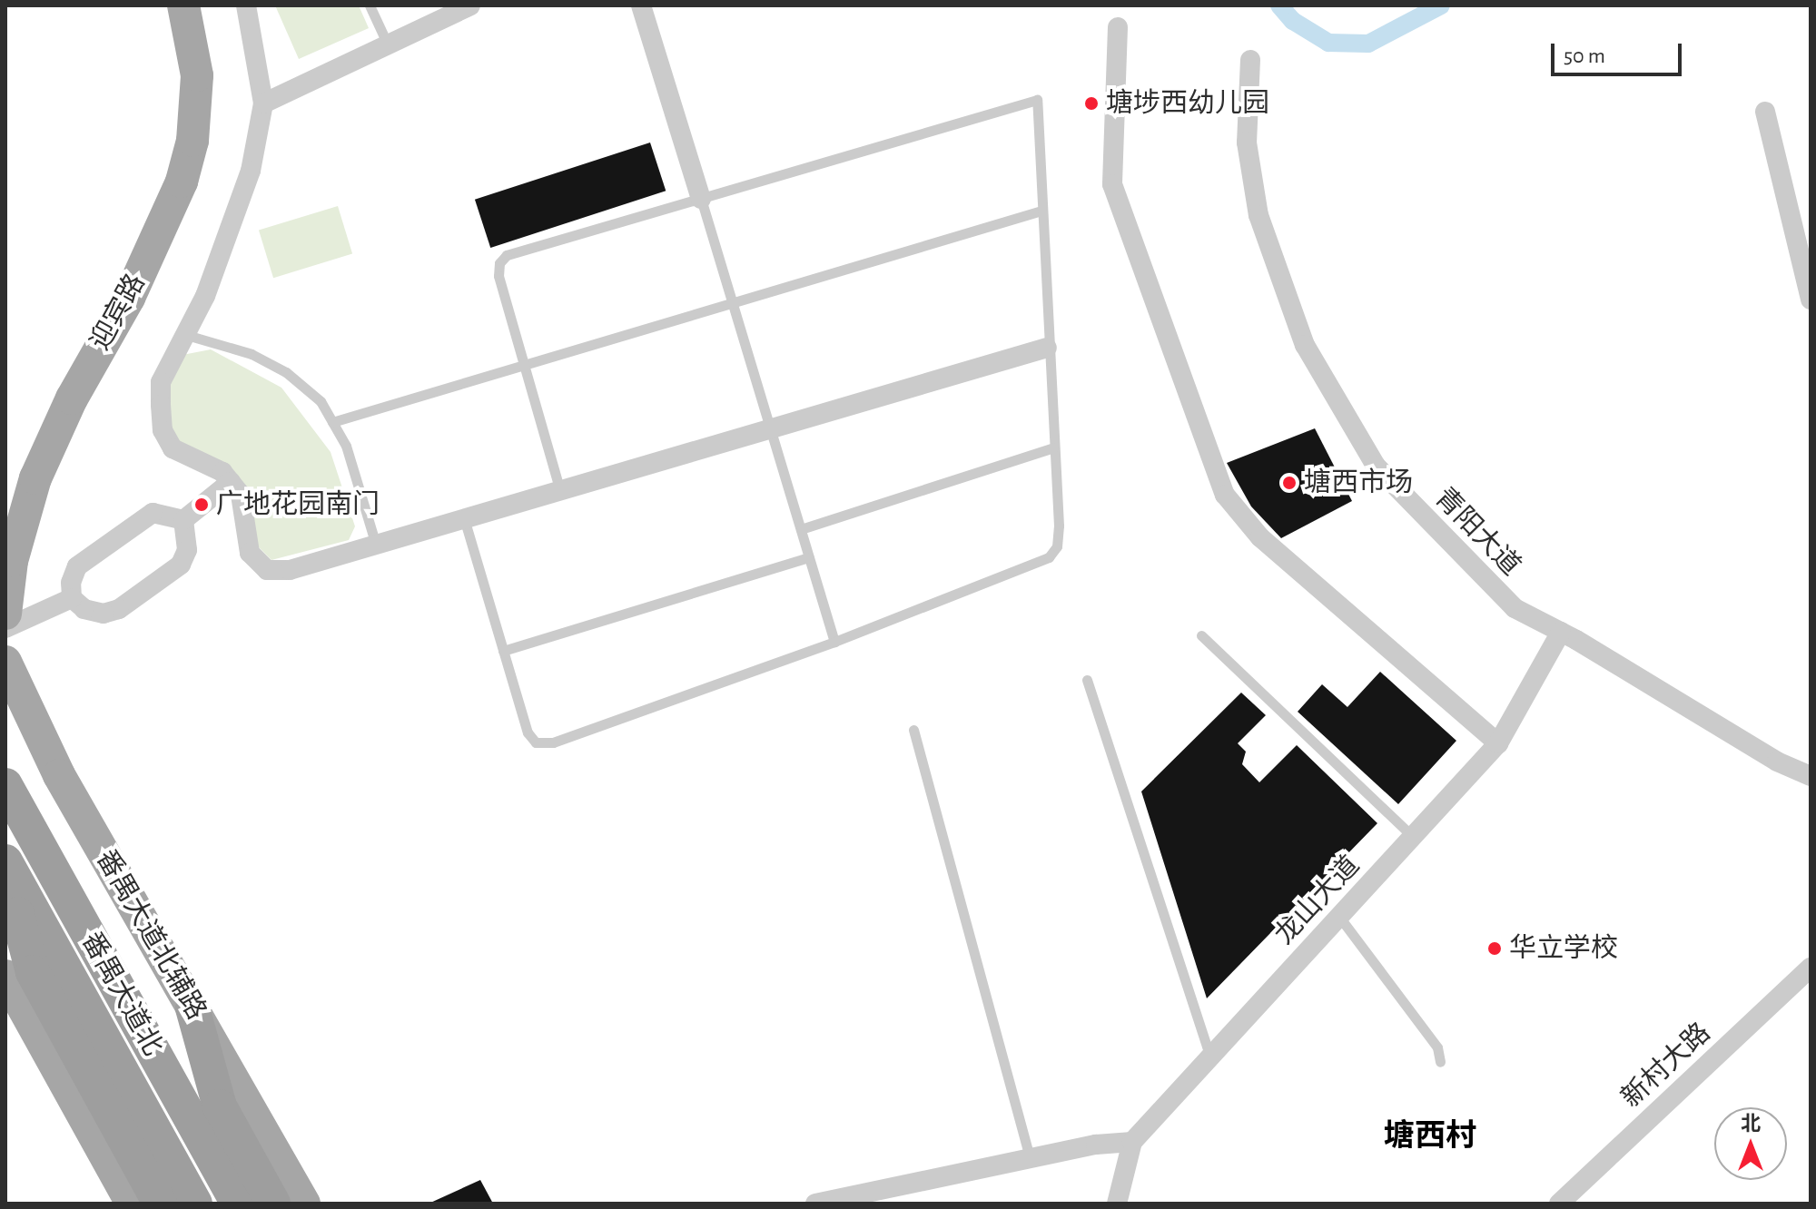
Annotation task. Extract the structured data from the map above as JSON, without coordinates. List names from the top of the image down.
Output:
{
  "streets": {
    "highway": ["番禺大道北"],
    "main road": ["迎宾路", "番禺大道北辅路"],
    "street": ["青阳大道", "龙山大道", "新村大路"]
  },
  "crossings": [
    ["青阳大道", "龙山大道"]
  ],
  "districts": ["塘西村"],
  "places": [
    "塘埗西幼儿园",
    "塘西市场",
    "广地花园南门",
    "华立学校"
  ],
  "scale_bar": "50 m",
  "north": "top"
}
